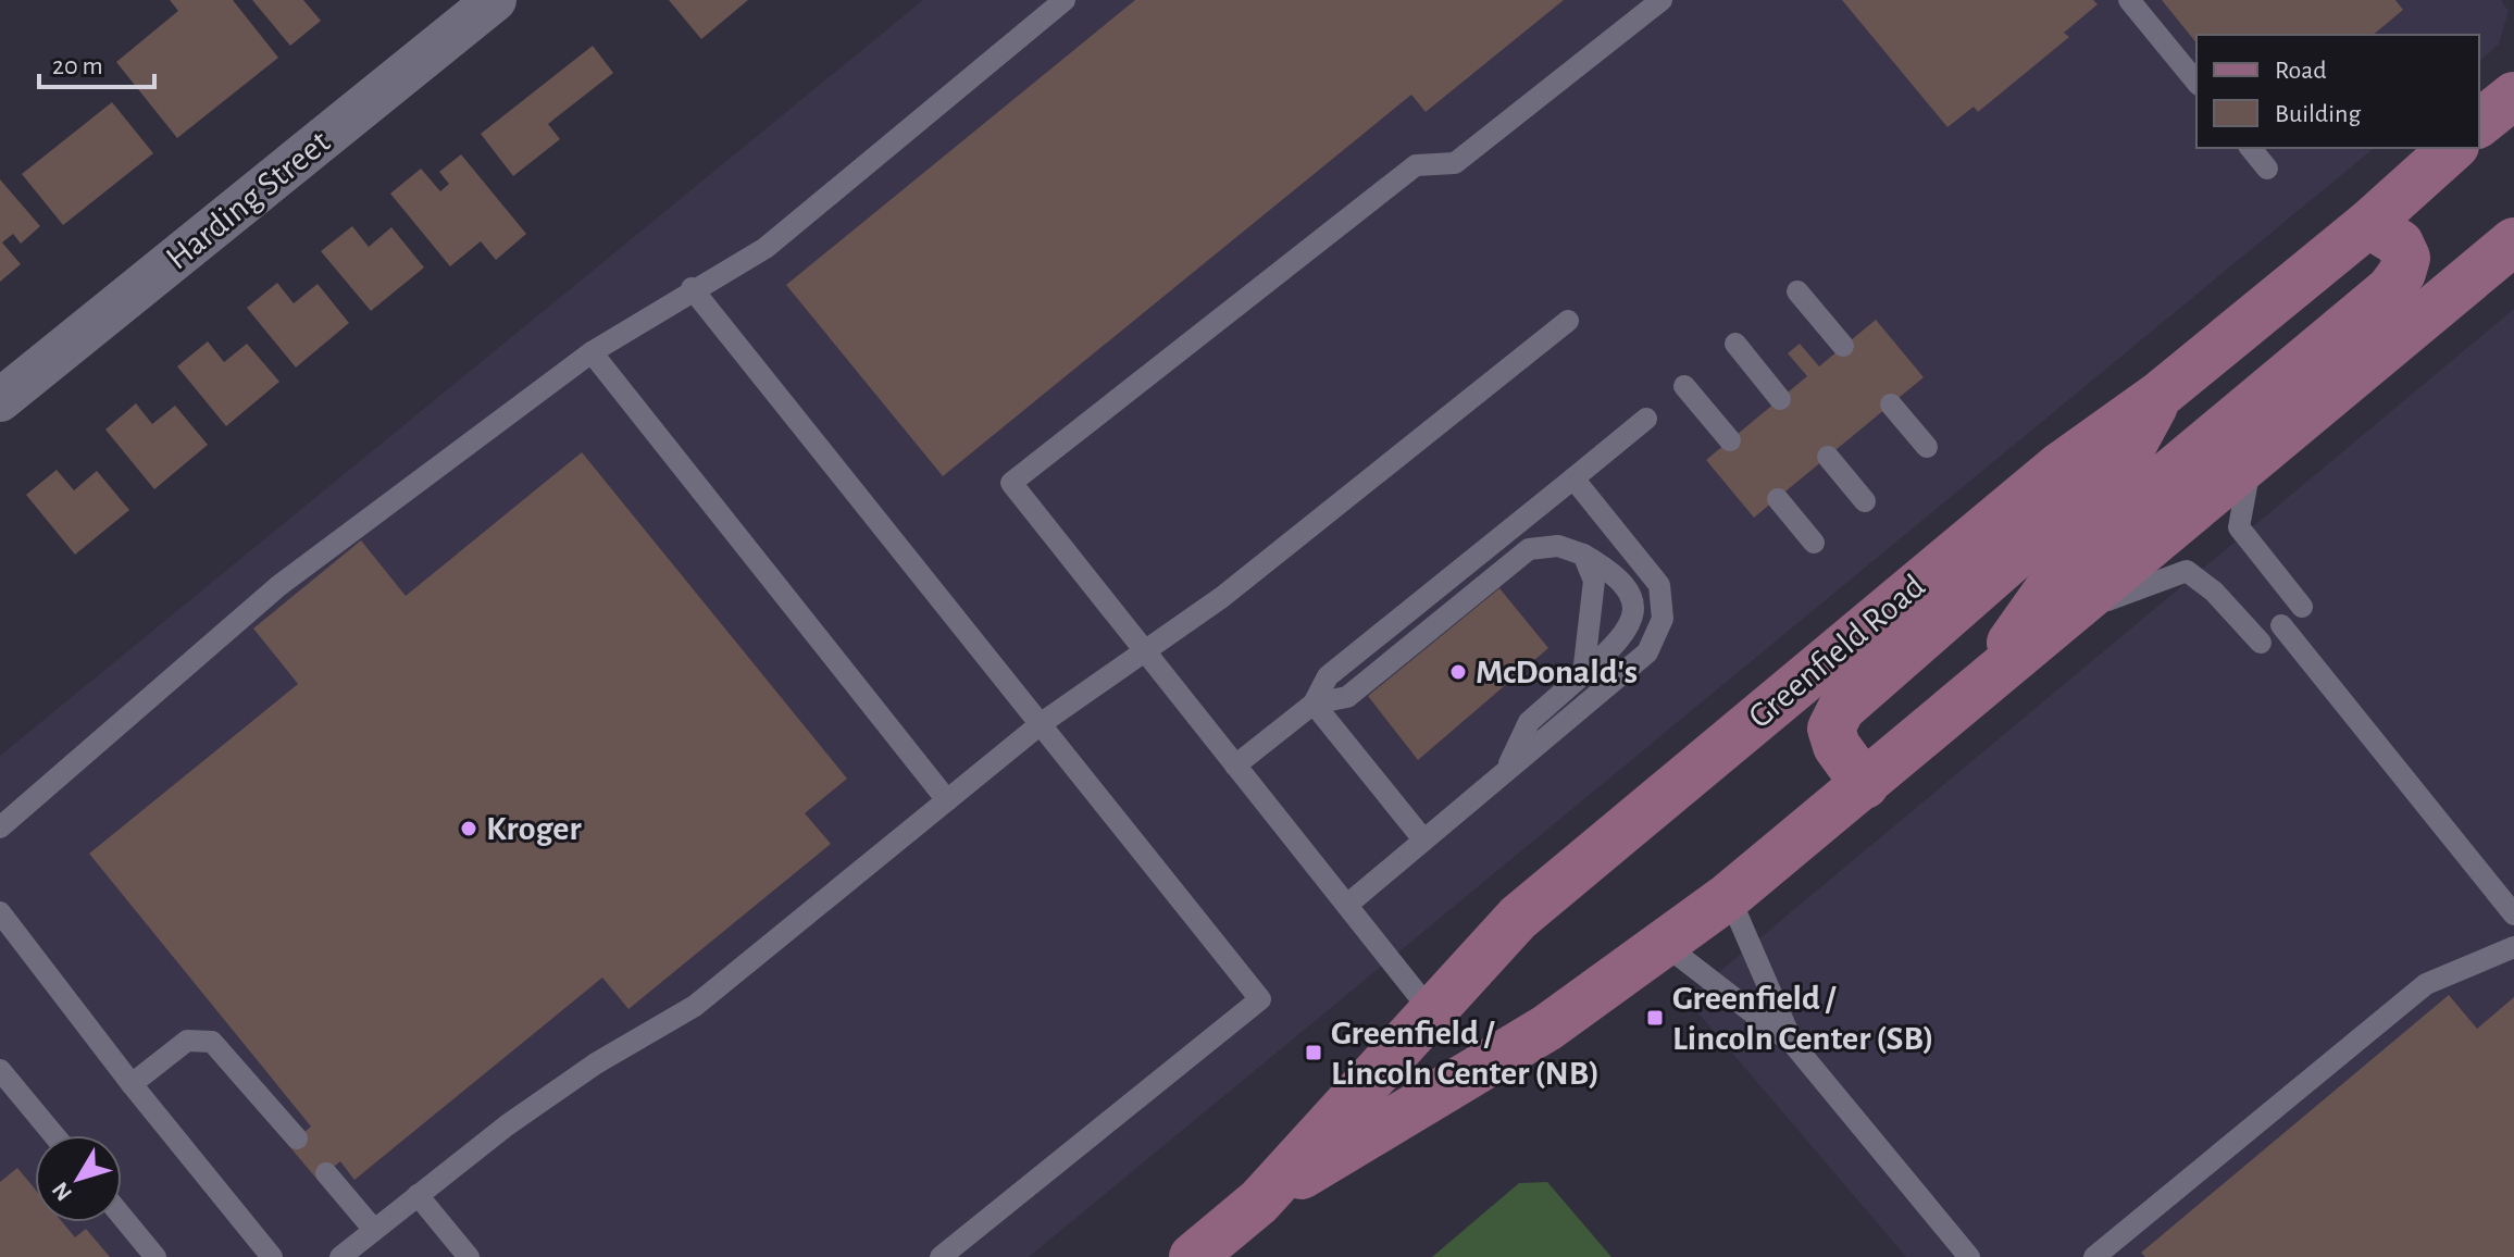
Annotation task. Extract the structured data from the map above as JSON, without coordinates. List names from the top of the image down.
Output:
{
  "streets": {
    "main road": ["Greenfield Road"],
    "street": ["Harding Street"]
  },
  "places": {
    "other": ["McDonald's", "Kroger"],
    "transit": ["Greenfield / Lincoln Center (SB)", "Greenfield / Lincoln Center (NB)"]
  },
  "legend": ["Road", "Building"],
  "scale_bar": "20 m",
  "north": "bottom left"
}
